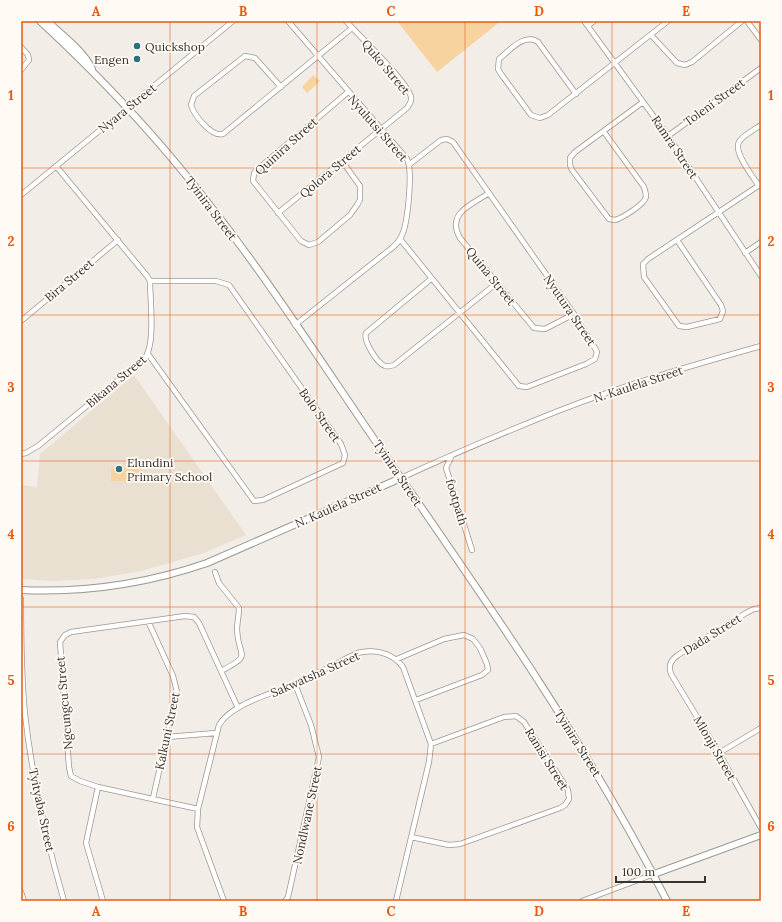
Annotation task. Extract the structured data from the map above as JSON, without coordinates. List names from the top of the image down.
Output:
{
  "streets": {
    "street": [
      "Quko Street",
      "Toleni Street",
      "Nyara Street",
      "Nyulutsi Street",
      "Quinira Street",
      "Ramra Street",
      "Qolora Street",
      "Tyinira Street",
      "Quina Street",
      "Bira Street",
      "Nyutura Street",
      "Bikana Street",
      "N. Kaulela Street",
      "Bolo Street",
      "footpath",
      "Dada Street",
      "Sakwatsha Street",
      "Ngcungcu Street",
      "Kalkuni Street",
      "Mlonji Street",
      "Ranisi Street",
      "Tyityaba Street",
      "Nondlwane Street"
    ]
  },
  "crossings": [
    ["Quko Street", "Nyulutsi Street"],
    ["Quko Street", "Qolora Street"],
    ["Toleni Street", "Ramra Street"],
    ["Nyara Street", "Tyinira Street"],
    ["Nyulutsi Street", "Quinira Street"],
    ["Nyulutsi Street", "Qolora Street"],
    ["Nyulutsi Street", "Tyinira Street"],
    ["Nyulutsi Street", "Nyutura Street"],
    ["Quinira Street", "Qolora Street"],
    ["Tyinira Street", "N. Kaulela Street"],
    ["Quina Street", "Nyutura Street"],
    ["Bikana Street", "Bolo Street"],
    ["N. Kaulela Street", "footpath"],
    ["Dada Street", "Mlonji Street"],
    ["Sakwatsha Street", "Ngcungcu Street"],
    ["Sakwatsha Street", "Nondlwane Street"],
    ["Ngcungcu Street", "Kalkuni Street"]
  ],
  "places": ["Quickshop", "Engen", "Elundini Primary School"],
  "scale_bar": "100 m",
  "grid": {
    "columns": [
      "A",
      "B",
      "C",
      "D",
      "E"
    ],
    "rows": [
      "1",
      "2",
      "3",
      "4",
      "5",
      "6"
    ]
  }
}
